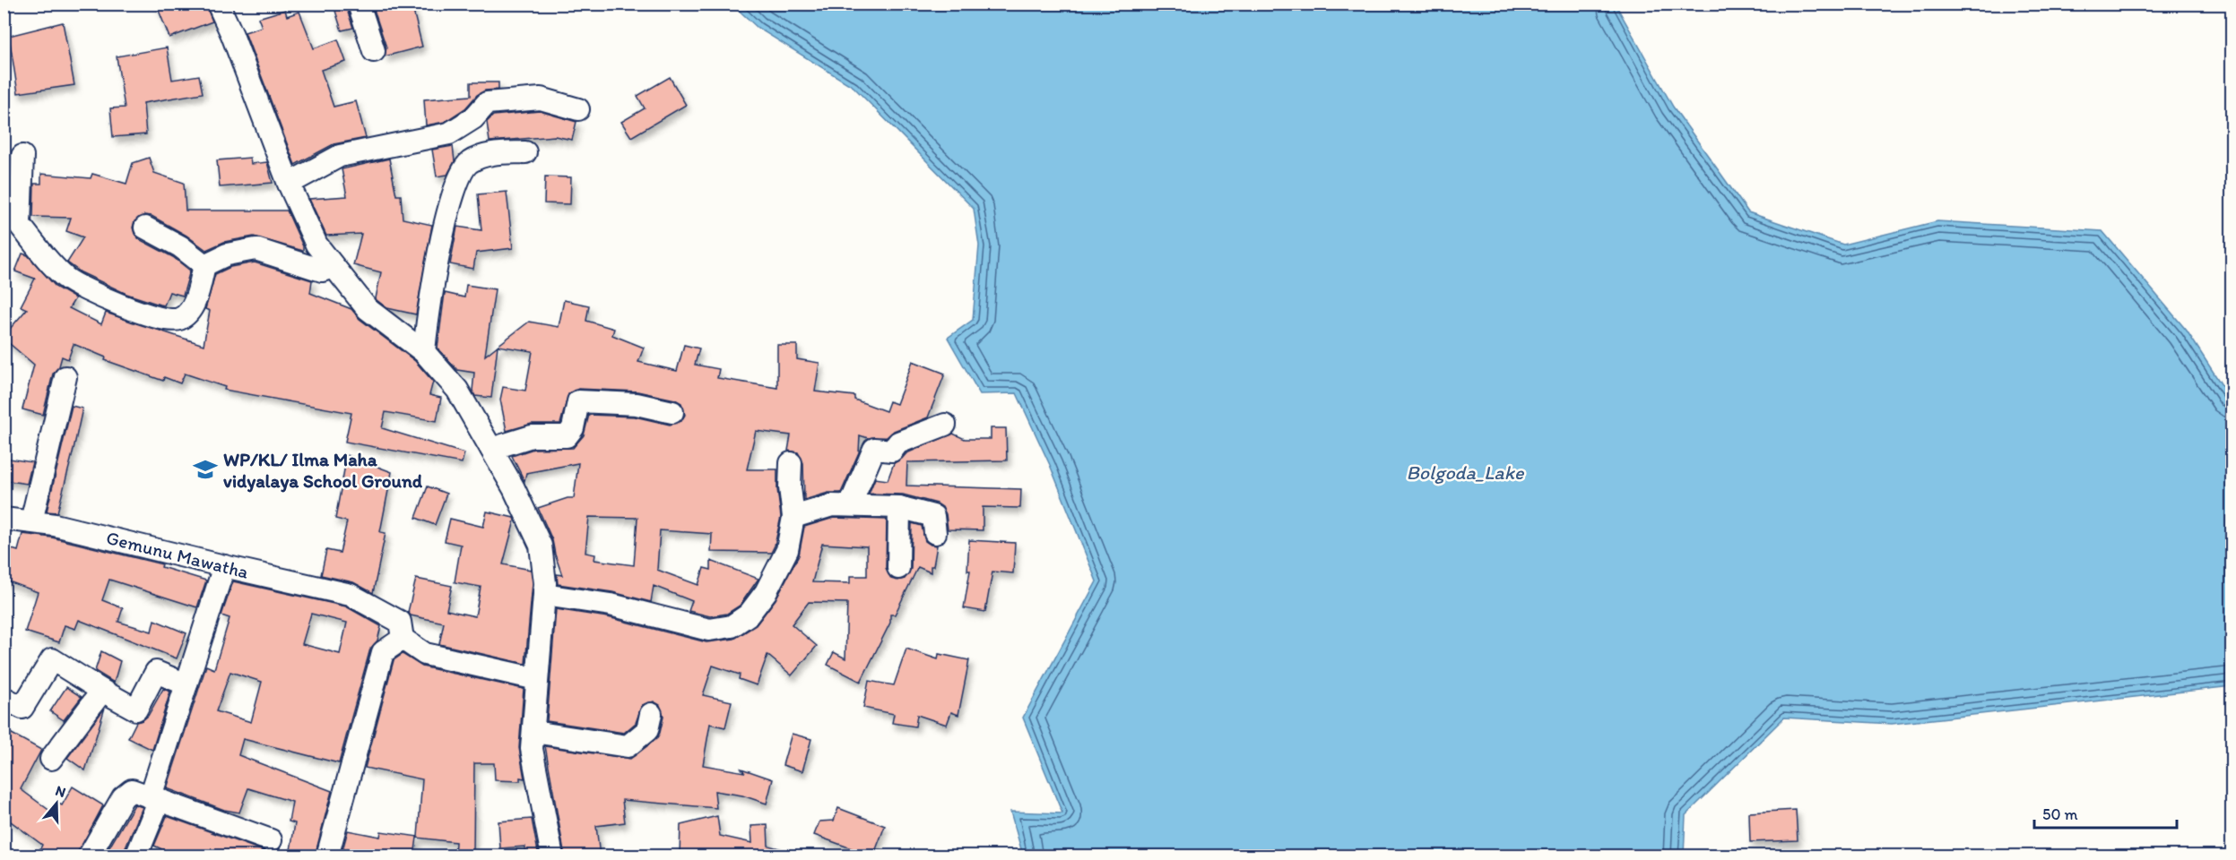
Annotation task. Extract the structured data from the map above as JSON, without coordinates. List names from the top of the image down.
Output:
{
  "streets": {
    "street": ["Gemunu Mawatha"]
  },
  "water": ["Bolgoda_Lake"],
  "places": {
    "school or university": ["WP/KL/ Ilma Maha vidyalaya School Ground"]
  },
  "scale_bar": "50 m",
  "north": "top"
}
